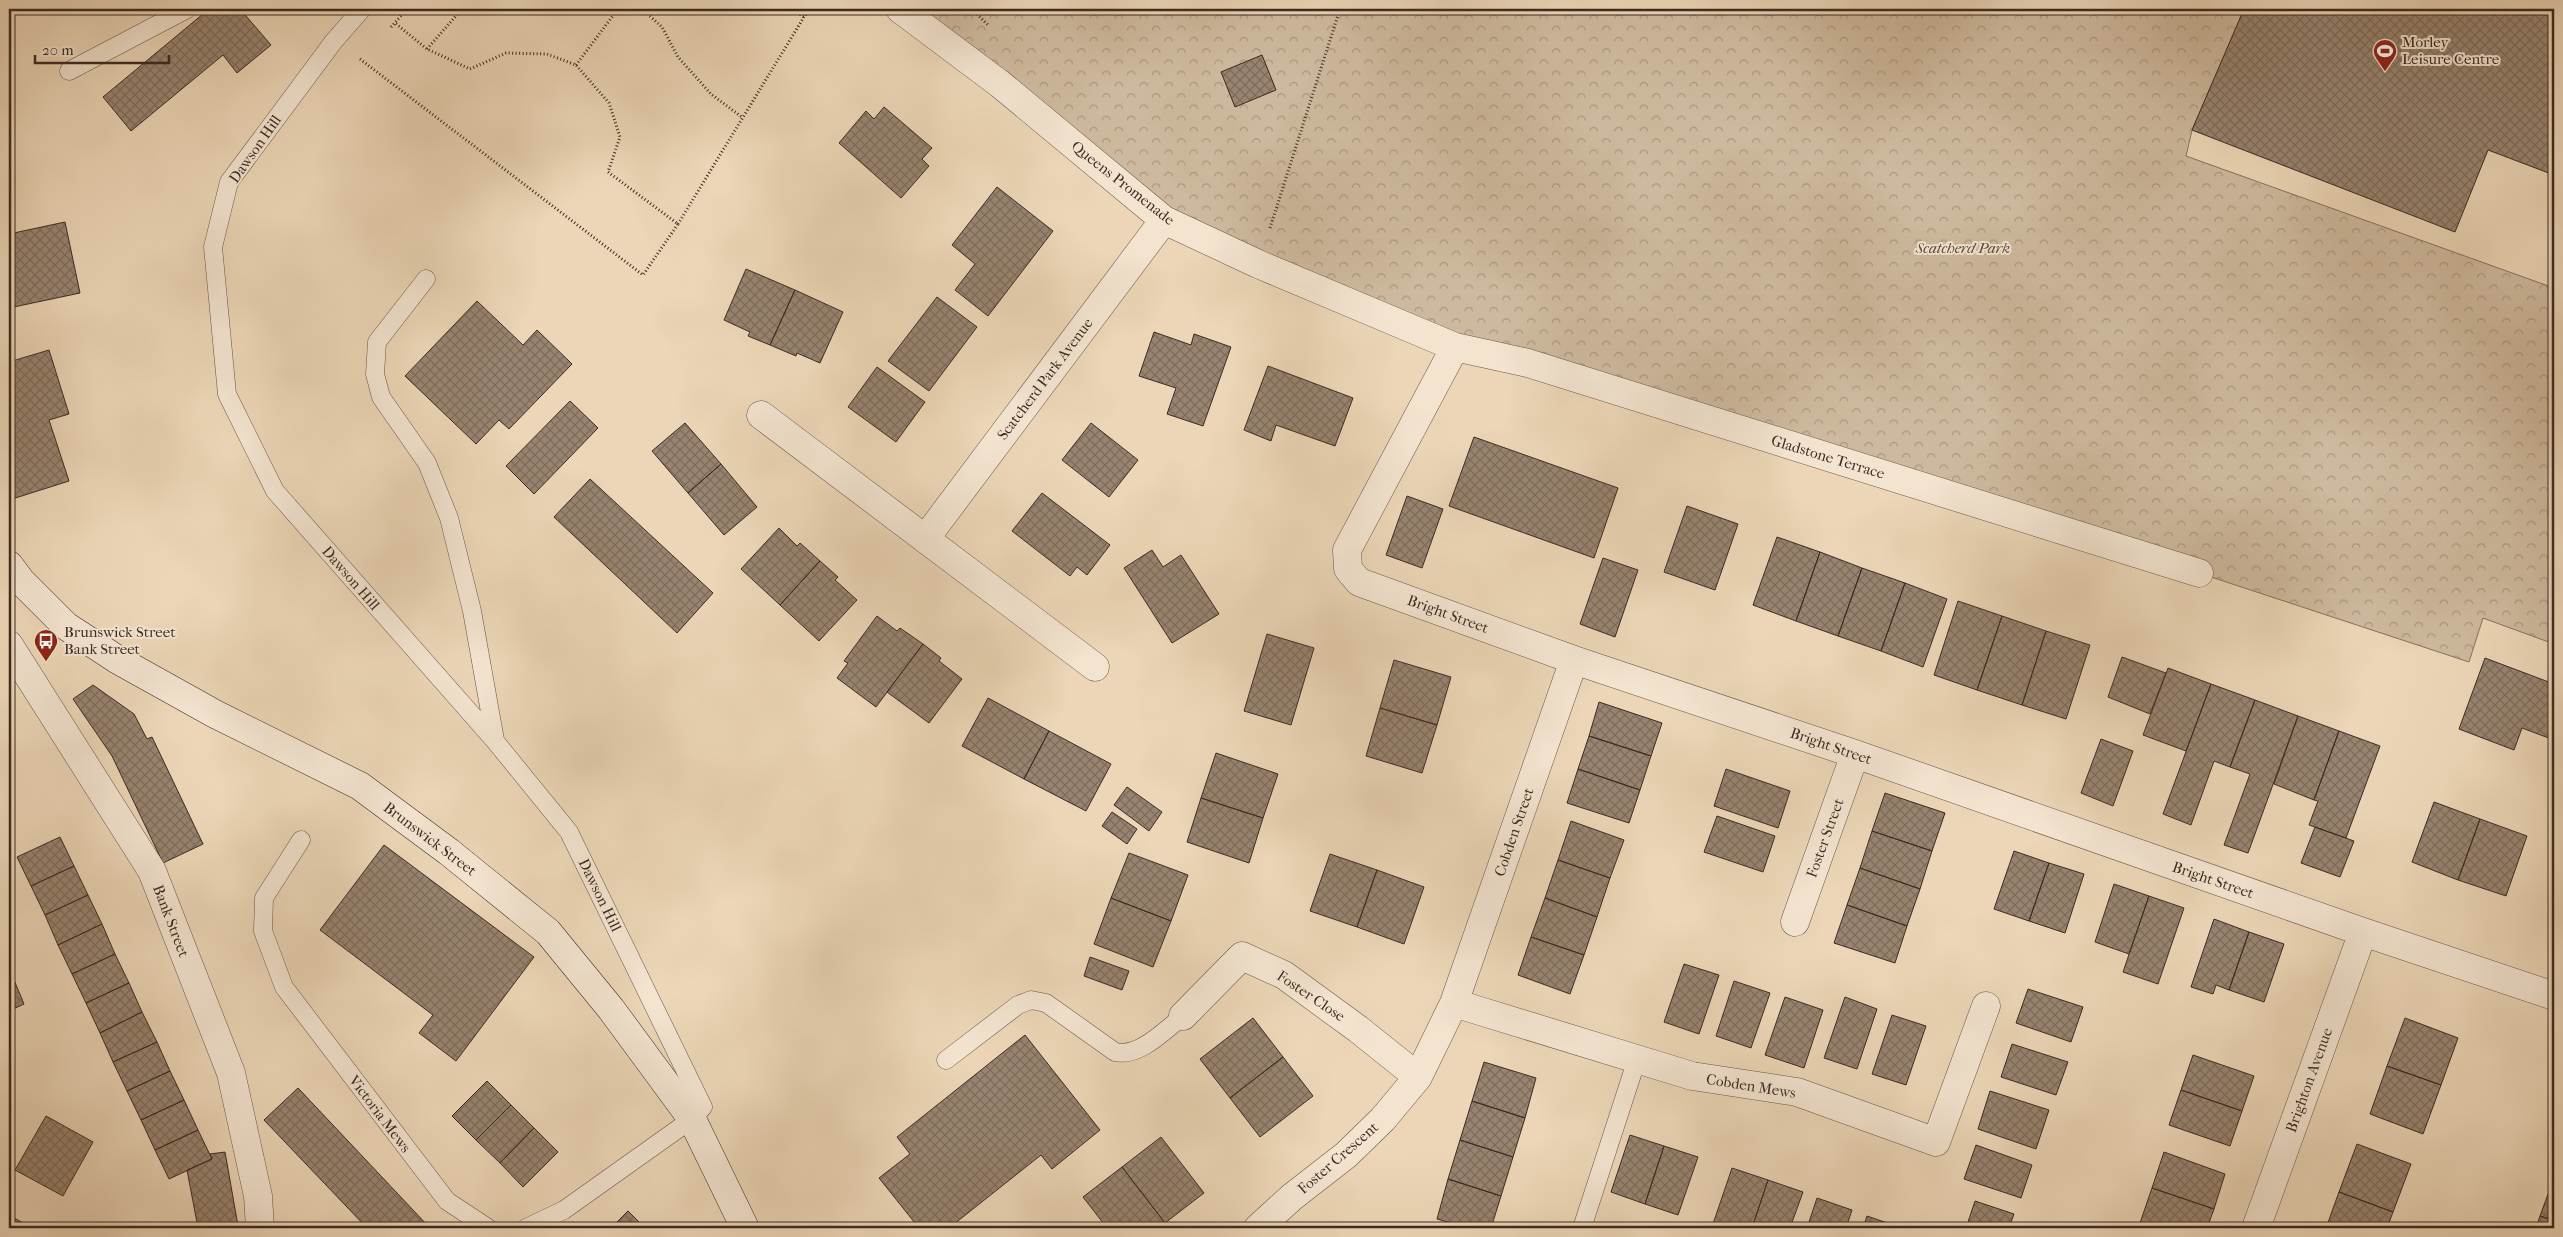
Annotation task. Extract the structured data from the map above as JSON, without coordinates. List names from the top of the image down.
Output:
{
  "streets": {
    "street": [
      "Queens Promenade",
      "Scatcherd Park Avenue",
      "Gladstone Terrace",
      "Bright Street",
      "Cobden Street",
      "Foster Street",
      "Brunswick Street",
      "Bank Street",
      "Foster Close",
      "Brighton Avenue",
      "Cobden Mews",
      "Foster Crescent"
    ],
    "lane": ["Dawson Hill", "Victoria Mews"]
  },
  "crossings": [
    ["Dawson Hill", "Brunswick Street"],
    ["Queens Promenade", "Scatcherd Park Avenue"],
    ["Queens Promenade", "Gladstone Terrace"],
    ["Queens Promenade", "Bright Street"],
    ["Gladstone Terrace", "Bright Street"],
    ["Bright Street", "Cobden Street"],
    ["Bright Street", "Foster Street"],
    ["Bright Street", "Brighton Avenue"],
    ["Cobden Street", "Cobden Mews"],
    ["Cobden Street", "Foster Crescent"],
    ["Foster Close", "Foster Crescent"],
    ["Cobden Mews", "Foster Crescent"]
  ],
  "parks": ["Scatcherd Park"],
  "places": {
    "sports": ["Morley Leisure Centre"],
    "bus stop": ["Brunswick Street Bank Street"]
  },
  "scale_bar": "20 m"
}
